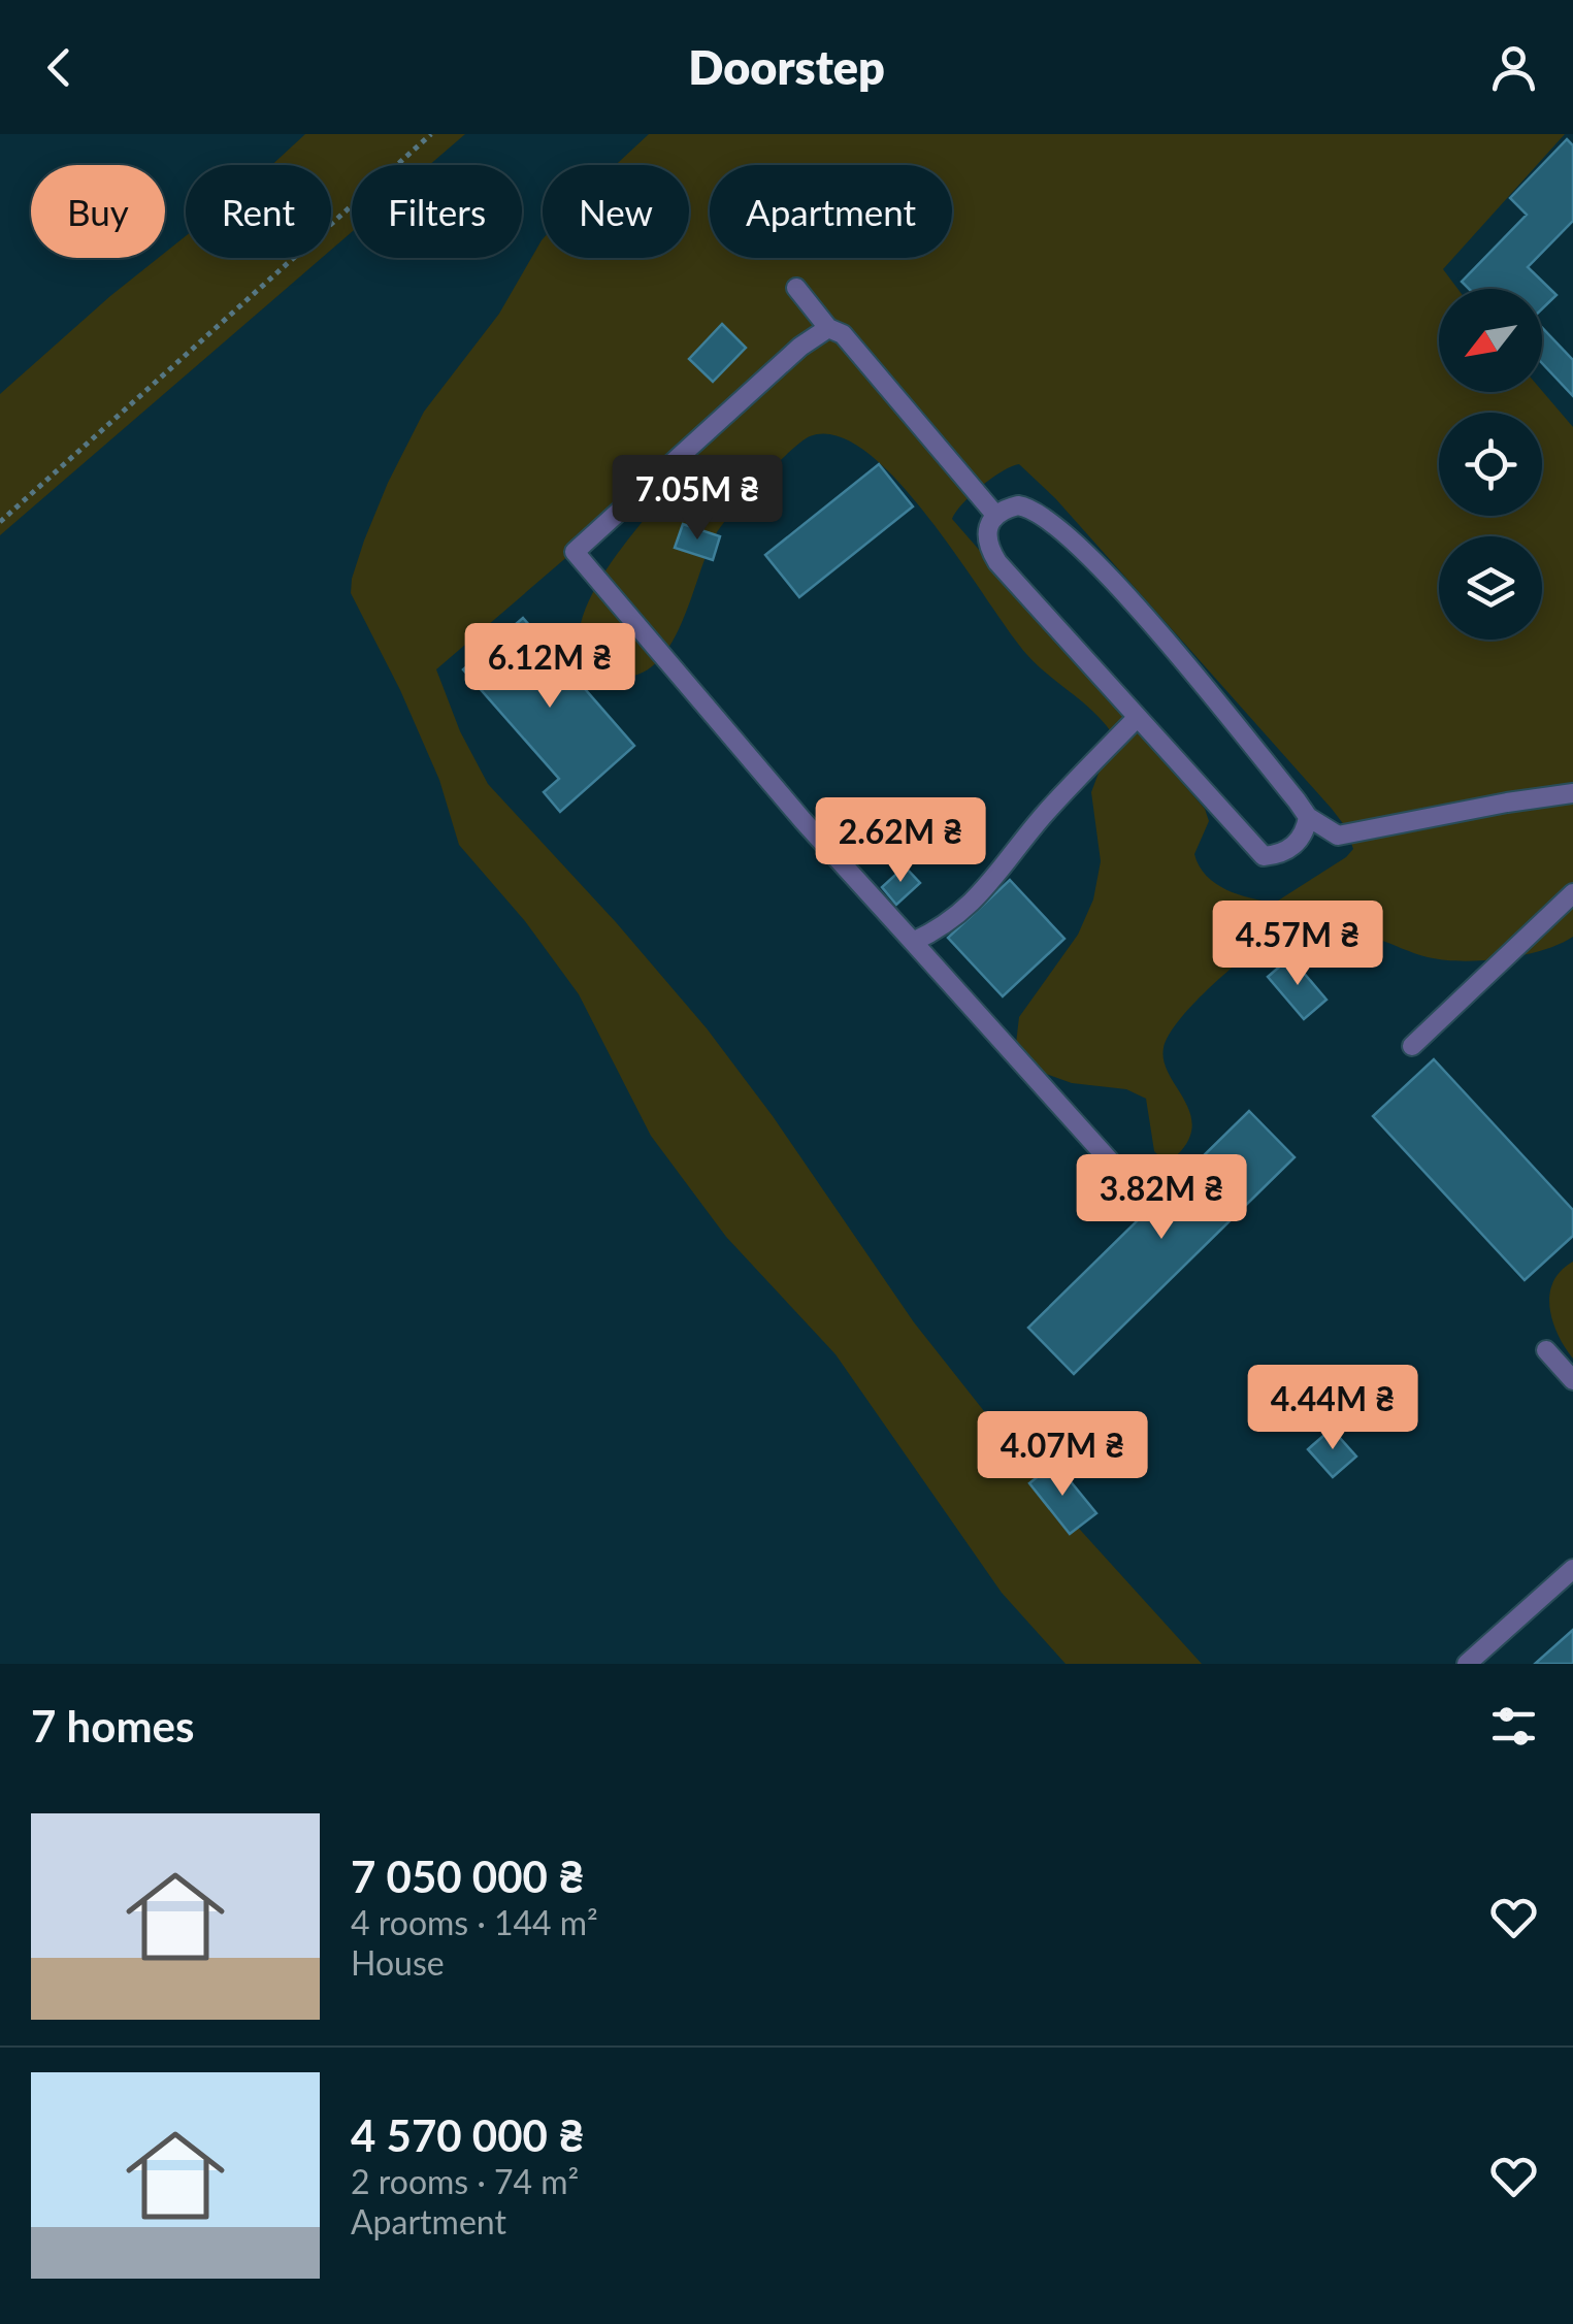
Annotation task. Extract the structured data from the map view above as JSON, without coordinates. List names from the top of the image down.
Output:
{
  "north": "bottom left",
  "page": {
    "header": "Doorstep",
    "chip": [
      "Buy",
      "Rent",
      "Filters",
      "New",
      "Apartment"
    ],
    "price": [
      "7.05M ₴",
      "6.12M ₴",
      "2.62M ₴",
      "4.57M ₴",
      "3.82M ₴",
      "4.44M ₴",
      "4.07M ₴"
    ],
    "heading": "7 homes",
    "list": [
      {
        "name": "7 050 000 ₴",
        "note": "4 rooms · 144 m² · House"
      },
      {
        "name": "4 570 000 ₴",
        "note": "2 rooms · 74 m² · Apartment"
      }
    ]
  }
}
